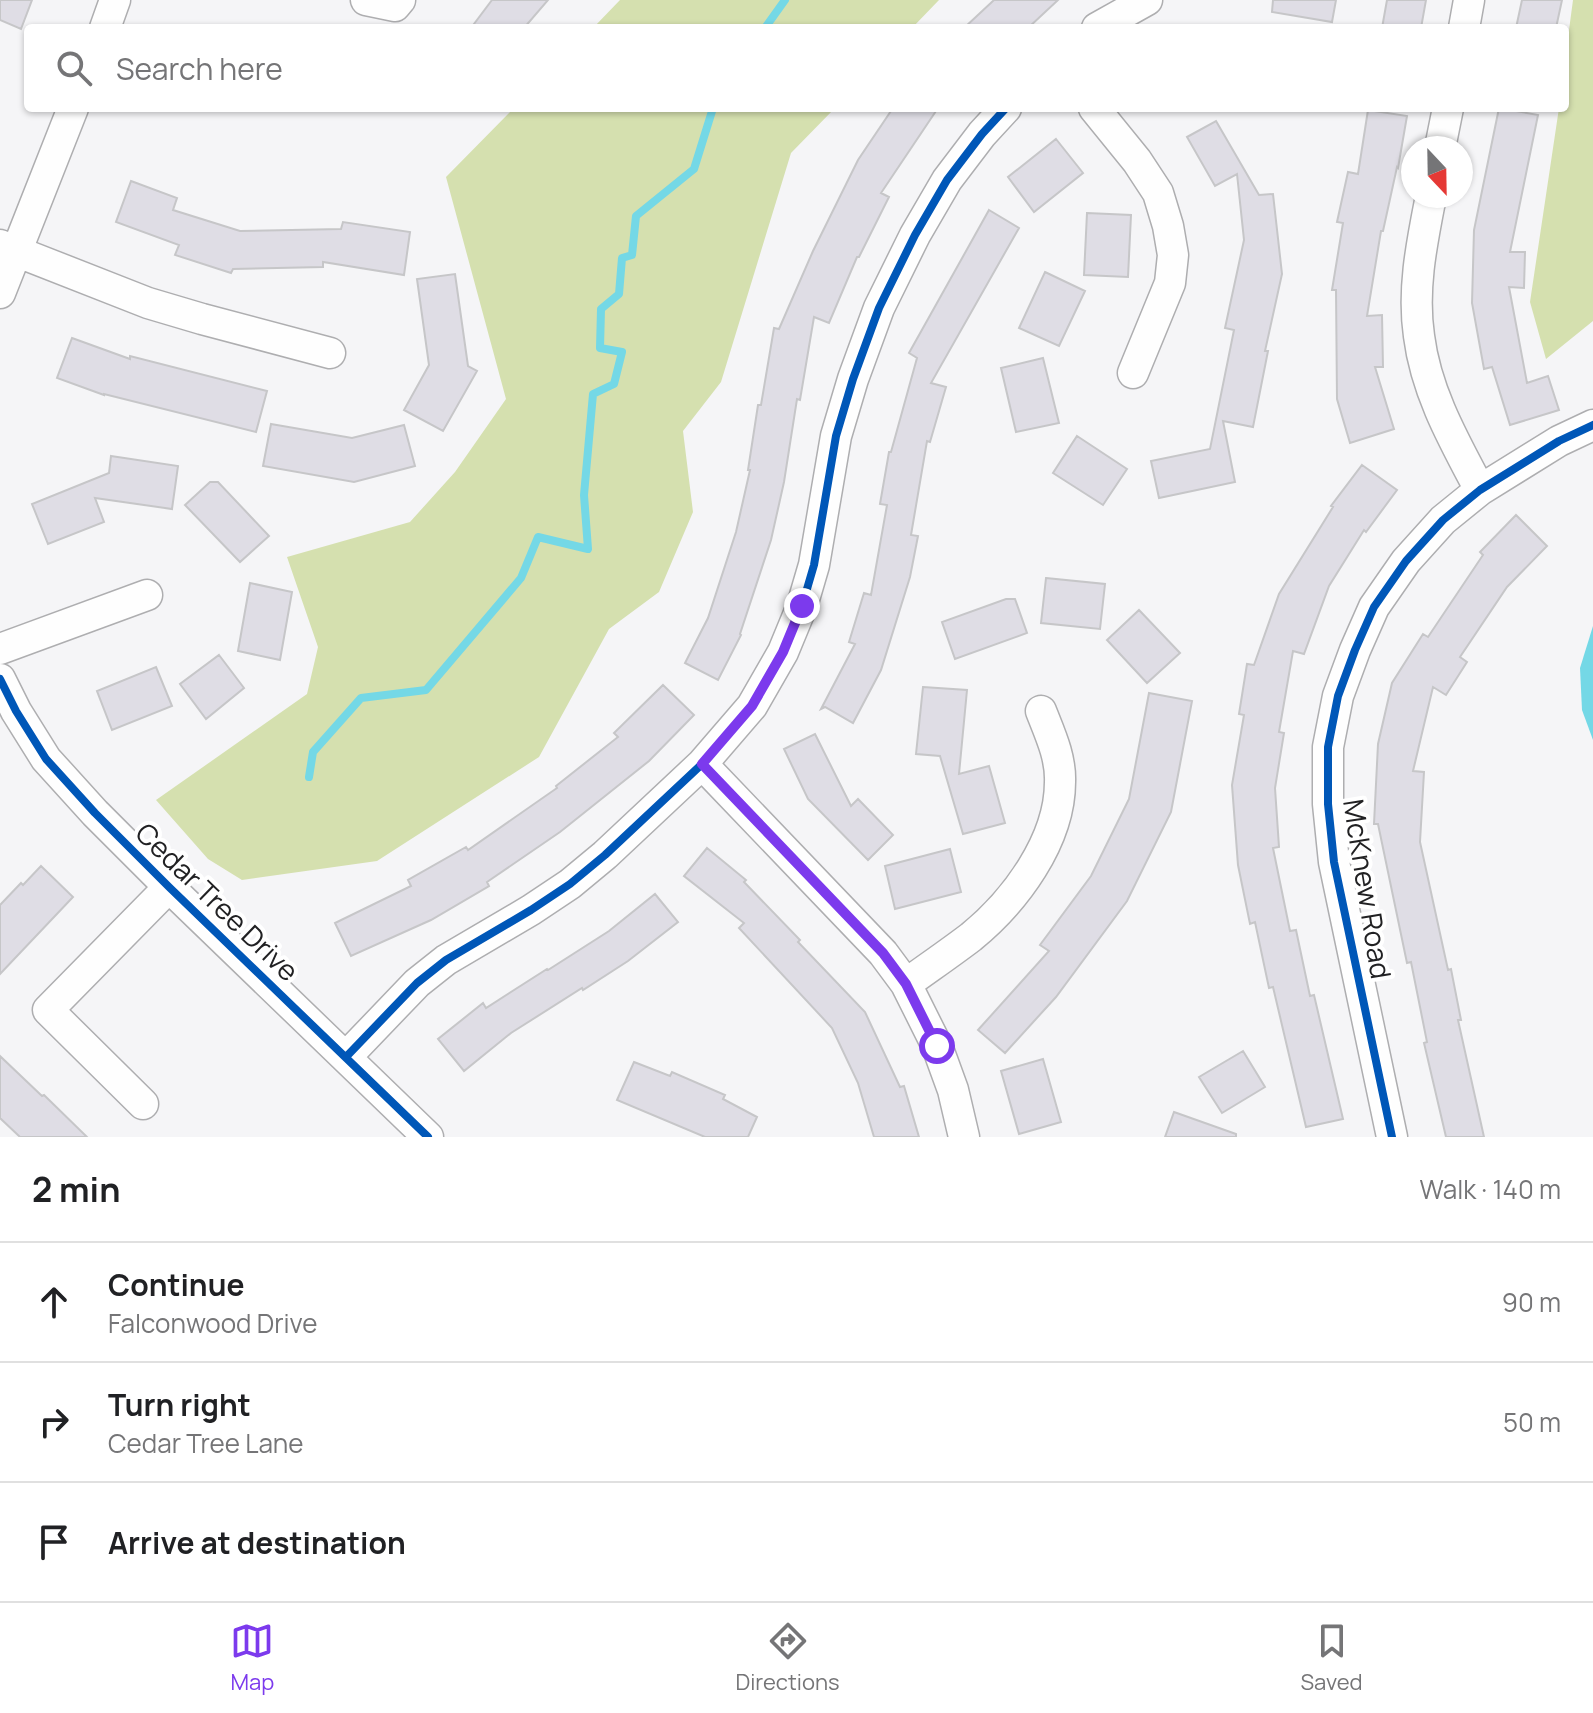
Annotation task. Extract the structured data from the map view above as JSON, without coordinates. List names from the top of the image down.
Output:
{
  "streets": {
    "street": ["McKnew Road", "Cedar Tree Drive"]
  },
  "north": "bottom",
  "page": {
    "search": "Search here",
    "heading": ["2 min", "Walk · 140 m"],
    "list": [
      ["Continue", "Falconwood Drive", "90 m"],
      ["Turn right", "Cedar Tree Lane", "50 m"],
      "Arrive at destination"
    ],
    "nav": ["Map", "Directions", "Saved"]
  }
}
